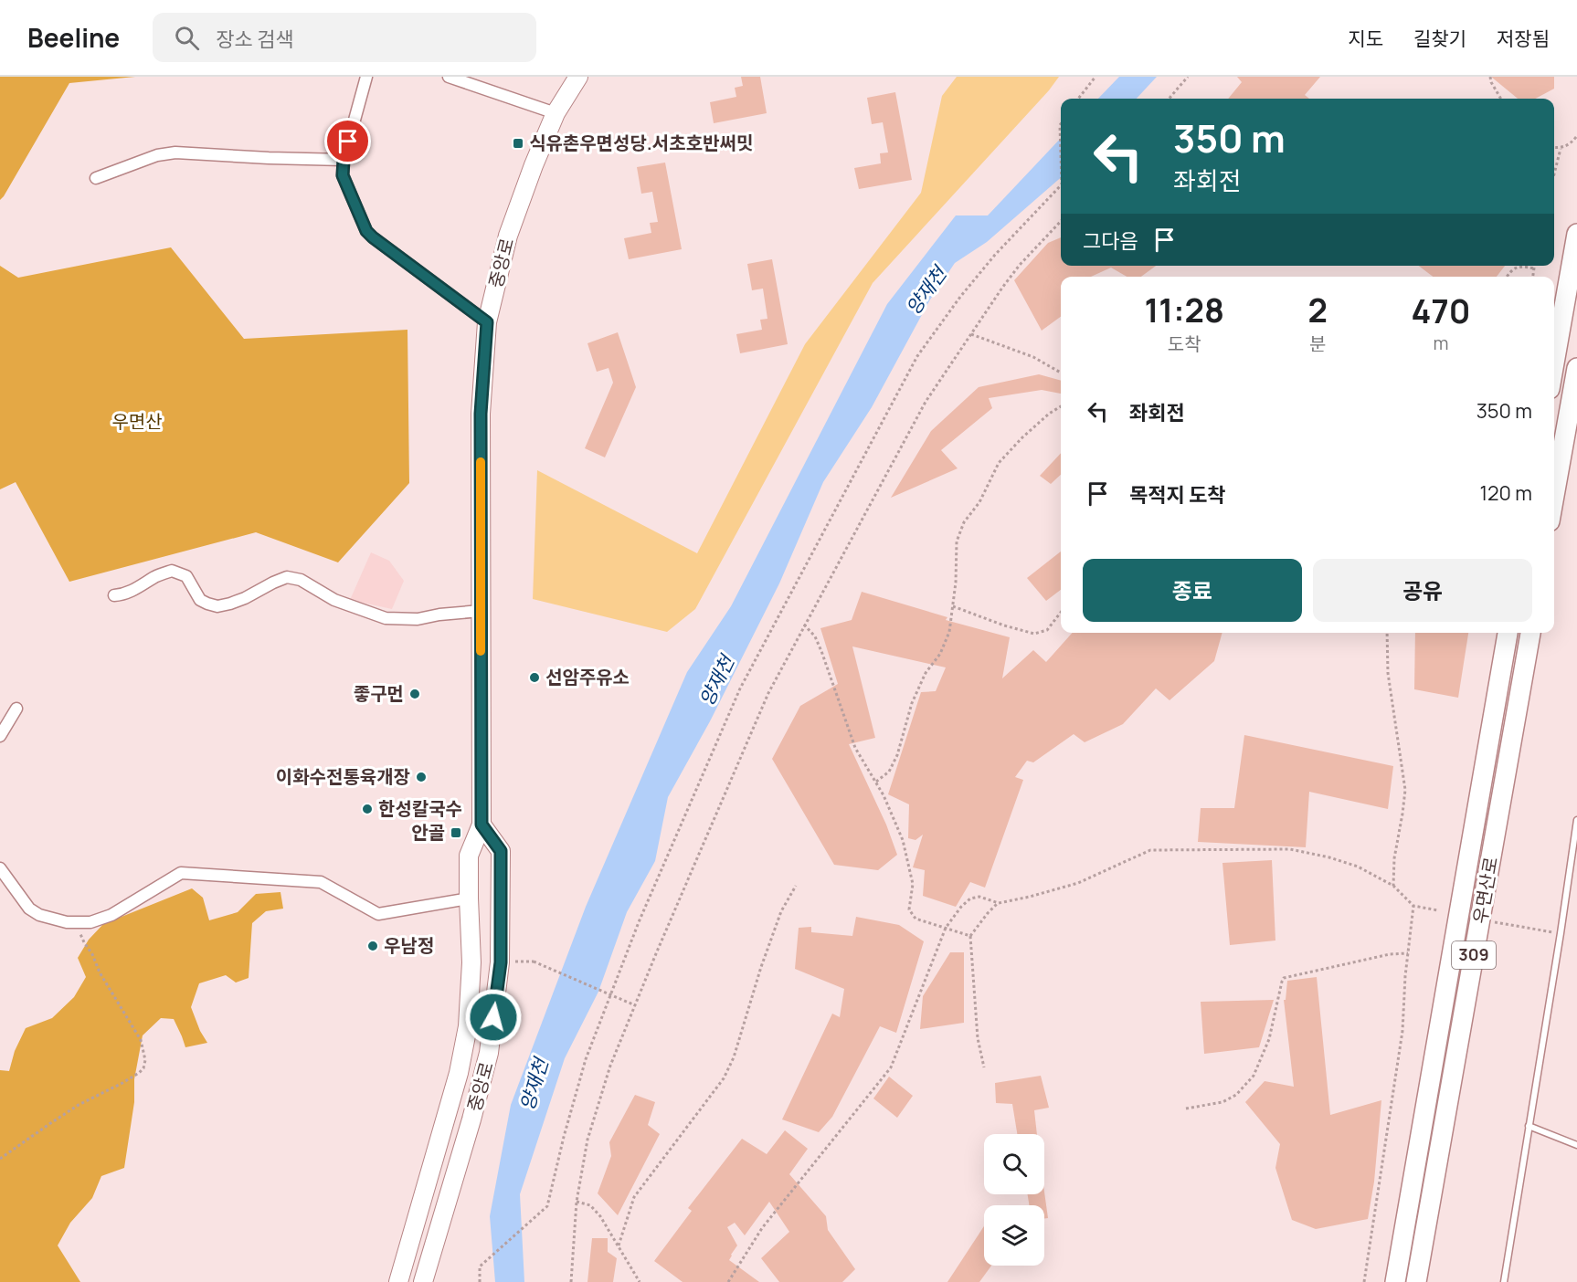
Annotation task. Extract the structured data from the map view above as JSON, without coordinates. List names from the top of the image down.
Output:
{
  "streets": {
    "highway": ["우면산로", "309"],
    "main road": ["중앙로"]
  },
  "water": ["양재천"],
  "parks": ["우면산"],
  "places": {
    "transit": ["식유촌우면성당.서초호반써밋", "안골"],
    "other": [
      "선암주유소",
      "좋구먼",
      "이화수전통육개장",
      "한성칼국수",
      "우남정"
    ]
  },
  "page": {
    "header": "Beeline",
    "search": "장소 검색",
    "nav": ["지도", "길찾기", "저장됨"],
    "turn": ["350 m", "좌회전"],
    "then": "그다음",
    "eta": [
      "11:28",
      "도착",
      "2",
      "분",
      "470",
      "m"
    ],
    "list": [
      {
        "name": "좌회전",
        "value": "350 m"
      },
      {
        "name": "목적지 도착",
        "value": "120 m"
      }
    ],
    "buttons": ["종료", "공유"]
  }
}
